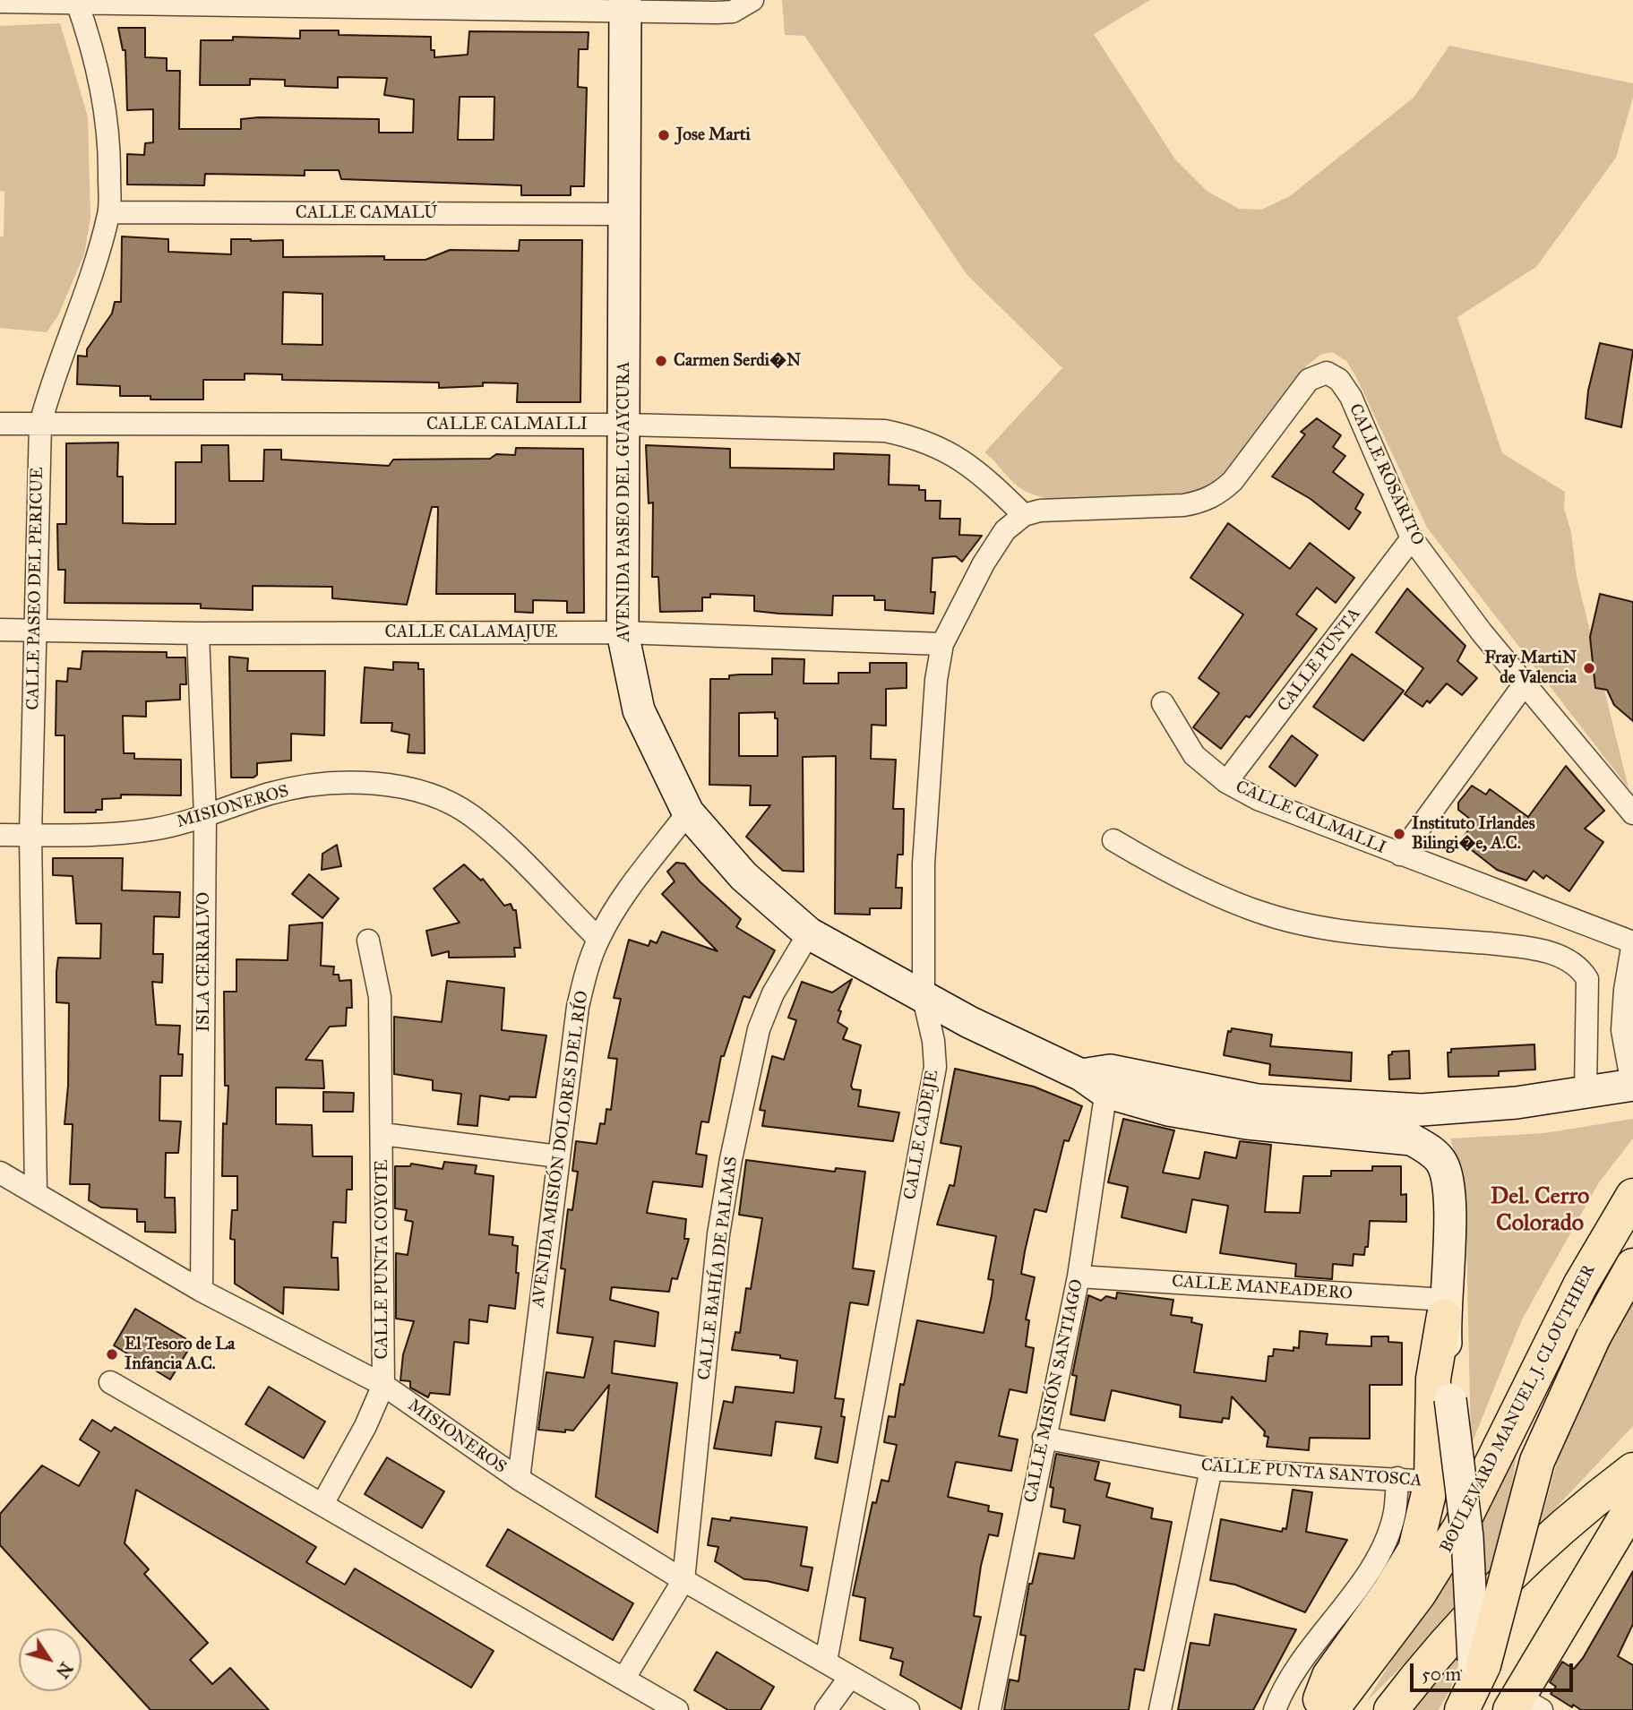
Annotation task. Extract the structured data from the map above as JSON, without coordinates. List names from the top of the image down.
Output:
{
  "streets": {
    "main road": ["BOULEVARD MANUEL J. CLOUTHIER"],
    "street": [
      "CALLE CAMALÚ",
      "CALLE CALMALLI",
      "CALLE ROSARITO",
      "AVENIDA PASEO DEL GUAYCURA",
      "CALLE PASEO DEL PERICUE",
      "CALLE CALAMAJUE",
      "CALLE PUNTA",
      "MISIONEROS",
      "ISLA CERRALVO",
      "CALLE CADEJE",
      "AVENIDA MISIÓN DOLORES DEL RÍO",
      "CALLE PUNTA COYOTE",
      "CALLE BAHÍA DE PALMAS",
      "CALLE MANEADERO",
      "CALLE MISIÓN SANTIAGO",
      "CALLE PUNTA SANTOSCA"
    ]
  },
  "crossings": [
    ["CALLE CAMALÚ", "AVENIDA PASEO DEL GUAYCURA"],
    ["CALLE CAMALÚ", "CALLE PASEO DEL PERICUE"],
    ["CALLE CALMALLI", "CALLE ROSARITO"],
    ["CALLE CALMALLI", "AVENIDA PASEO DEL GUAYCURA"],
    ["CALLE CALMALLI", "CALLE PASEO DEL PERICUE"],
    ["CALLE CALMALLI", "CALLE PUNTA"],
    ["CALLE CALMALLI", "CALLE CADEJE"],
    ["CALLE ROSARITO", "CALLE PUNTA"],
    ["CALLE ROSARITO", "CALLE CADEJE"],
    ["AVENIDA PASEO DEL GUAYCURA", "CALLE CALAMAJUE"],
    ["AVENIDA PASEO DEL GUAYCURA", "CALLE CADEJE"],
    ["AVENIDA PASEO DEL GUAYCURA", "AVENIDA MISIÓN DOLORES DEL RÍO"],
    ["AVENIDA PASEO DEL GUAYCURA", "CALLE BAHÍA DE PALMAS"],
    ["AVENIDA PASEO DEL GUAYCURA", "CALLE MANEADERO"],
    ["AVENIDA PASEO DEL GUAYCURA", "CALLE MISIÓN SANTIAGO"],
    ["CALLE PASEO DEL PERICUE", "CALLE CALAMAJUE"],
    ["CALLE PASEO DEL PERICUE", "MISIONEROS"],
    ["CALLE CALAMAJUE", "ISLA CERRALVO"],
    ["CALLE CALAMAJUE", "CALLE CADEJE"],
    ["MISIONEROS", "ISLA CERRALVO"],
    ["MISIONEROS", "CALLE CADEJE"],
    ["MISIONEROS", "AVENIDA MISIÓN DOLORES DEL RÍO"],
    ["MISIONEROS", "CALLE PUNTA COYOTE"],
    ["MISIONEROS", "CALLE BAHÍA DE PALMAS"],
    ["CALLE MANEADERO", "CALLE MISIÓN SANTIAGO"],
    ["CALLE MISIÓN SANTIAGO", "CALLE PUNTA SANTOSCA"]
  ],
  "districts": ["Del. Cerro Colorado"],
  "places": [
    "Jose Marti",
    "Carmen Serdi�N",
    "Fray MartiN de Valencia",
    "Instituto Irlandes Bilingi�e, A.C.",
    "El Tesoro de La Infancia A.C."
  ],
  "scale_bar": "50 m",
  "north": "bottom right"
}
